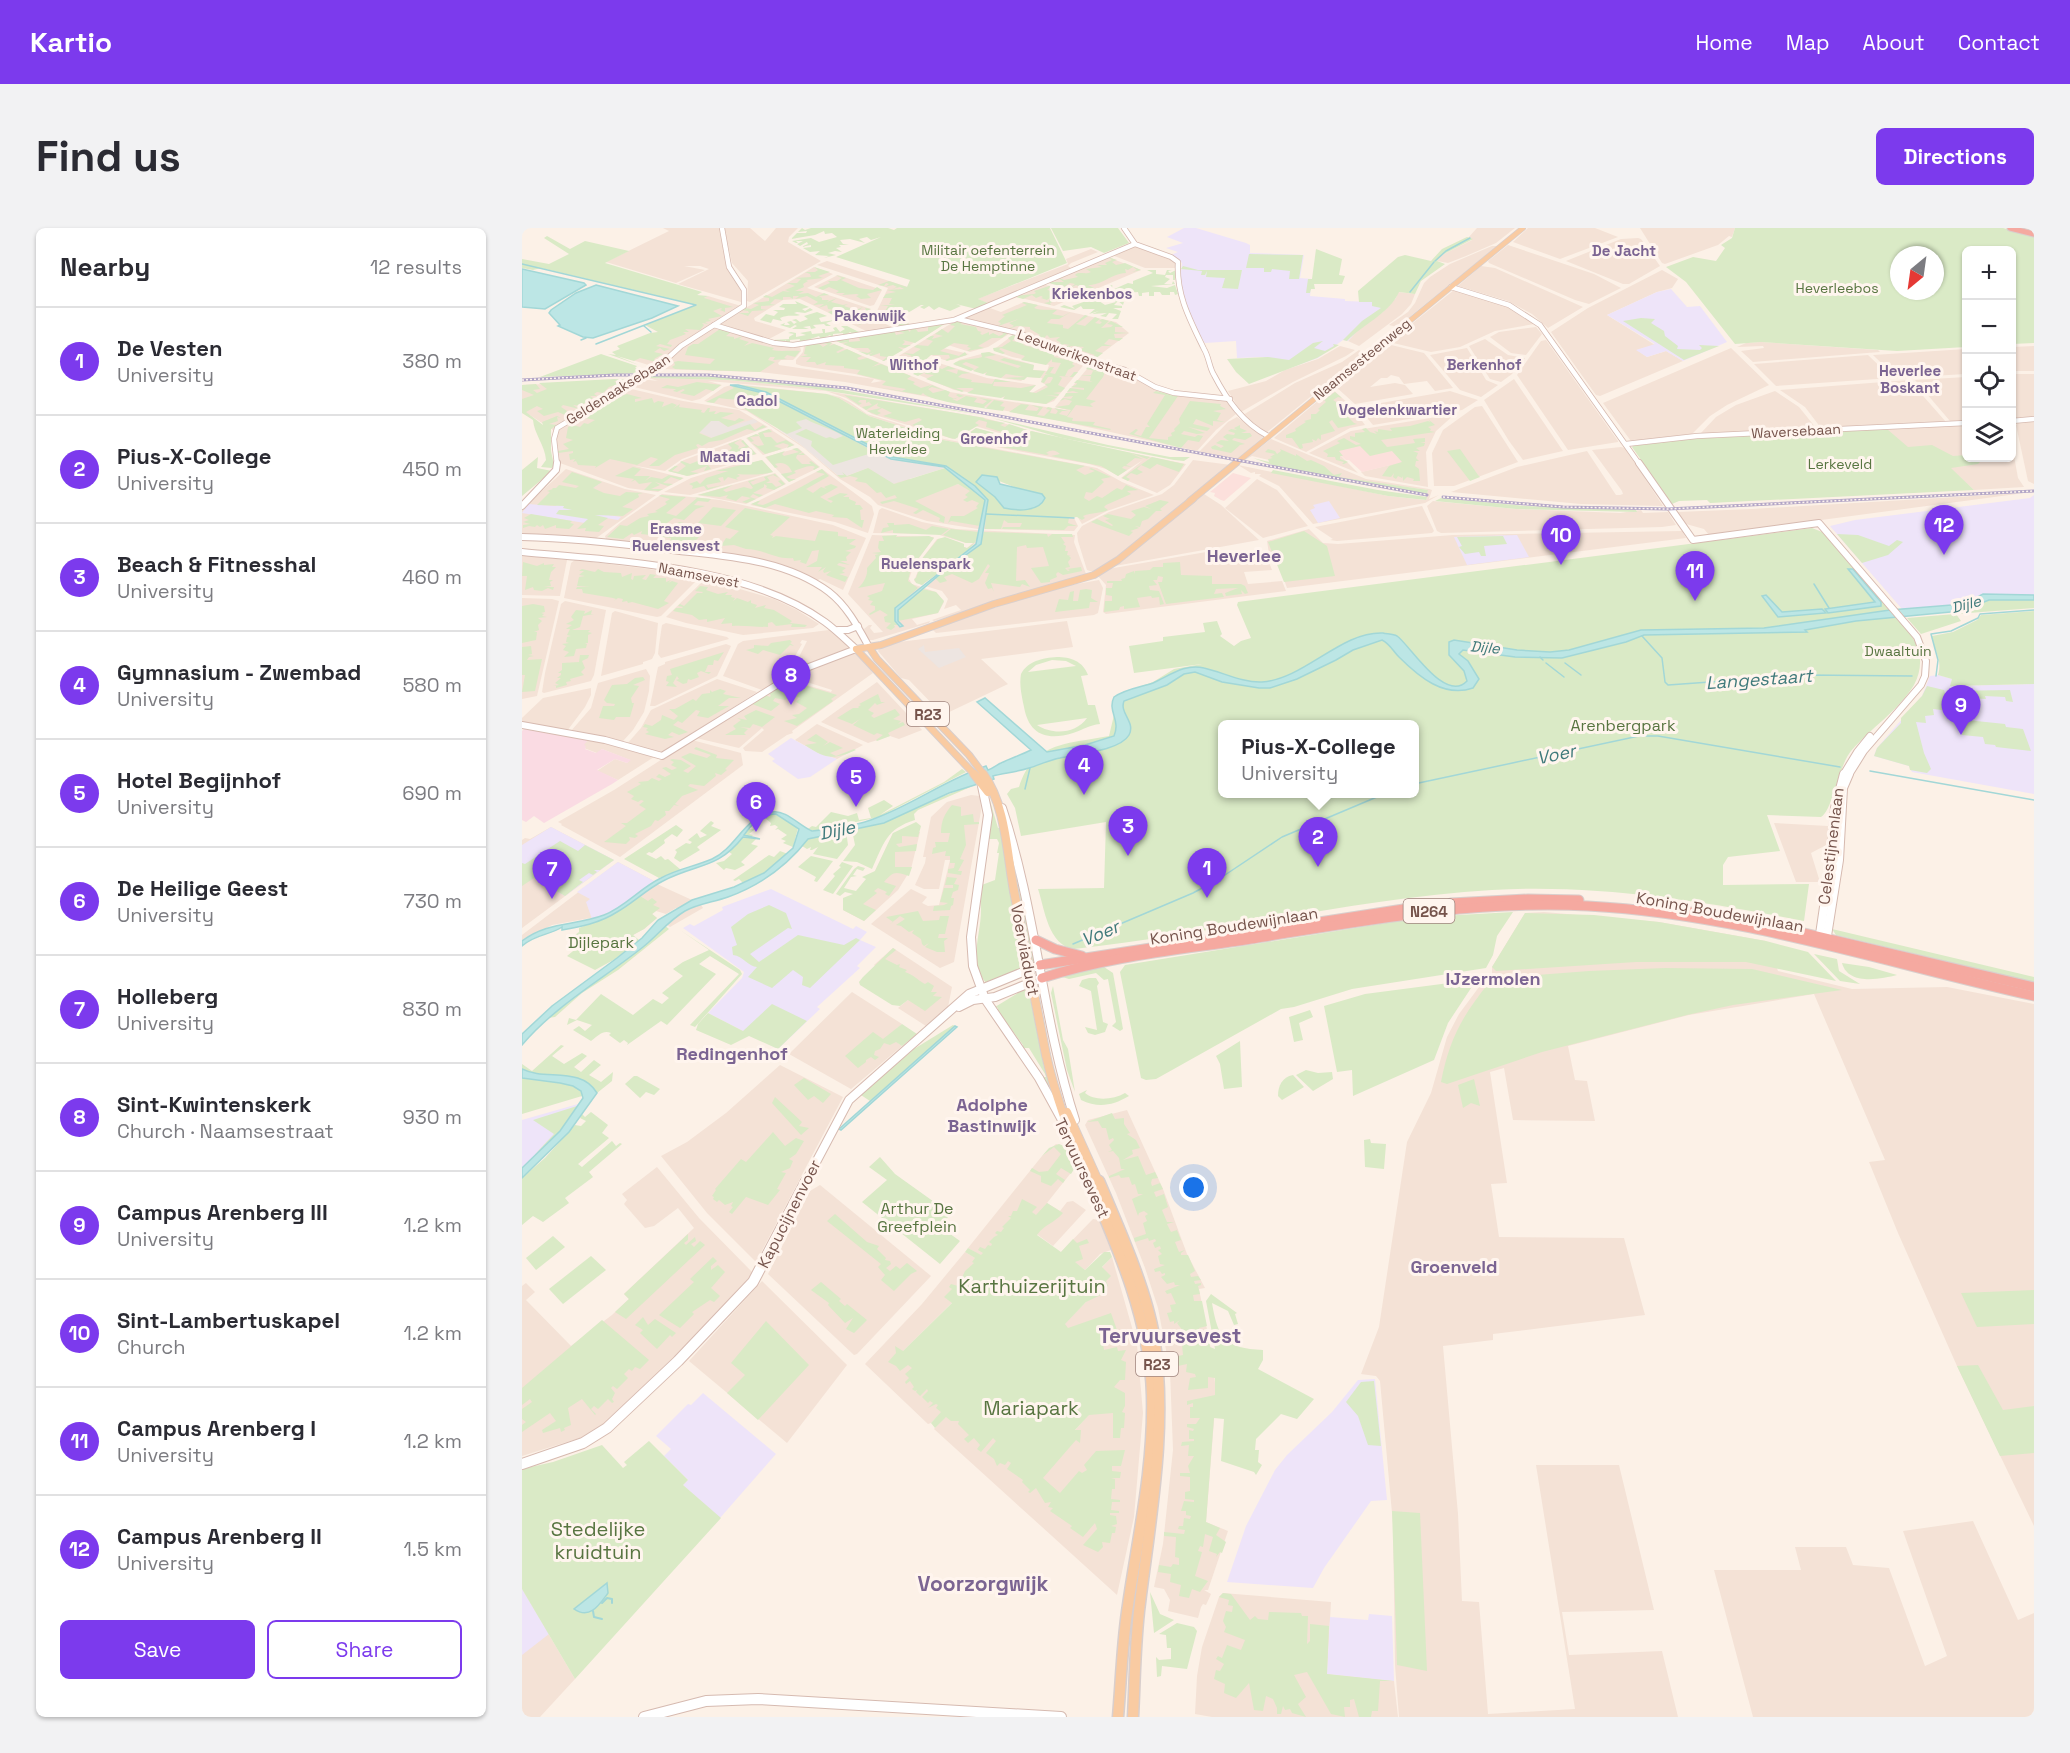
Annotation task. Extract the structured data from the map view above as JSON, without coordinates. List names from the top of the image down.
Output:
{
  "streets": {
    "highway": ["N264", "Koning Boudewijnlaan"],
    "main road": [
      "Naamsesteenweg",
      "R23",
      "Voerviaduct",
      "Tervuursevest"
    ],
    "street": [
      "Leeuwerikenstraat",
      "Geldenaaksebaan",
      "Waversebaan",
      "Naamsevest",
      "Celestijnenlaan",
      "Kapucijnenvoer"
    ]
  },
  "crossings": [
    ["Naamsesteenweg", "Tervuursevest"],
    ["Waversebaan", "Celestijnenlaan"],
    ["Naamsevest", "Tervuursevest"],
    ["Celestijnenlaan", "Koning Boudewijnlaan"],
    ["N264", "Koning Boudewijnlaan"],
    ["N264", "Tervuursevest"],
    ["Koning Boudewijnlaan", "Tervuursevest"],
    ["Koning Boudewijnlaan", "Kapucijnenvoer"],
    ["Voerviaduct", "Tervuursevest"],
    ["Tervuursevest", "Kapucijnenvoer"]
  ],
  "districts": [
    "De Jacht",
    "Kriekenbos",
    "Pakenwijk",
    "Withof",
    "Berkenhof",
    "Heverlee Boskant",
    "Cadol",
    "Vogelenkwartier",
    "Groenhof",
    "Matadi",
    "Erasme Ruelensvest",
    "Heverlee",
    "Ruelenspark",
    "IJzermolen",
    "Redingenhof",
    "Adolphe Bastinwijk",
    "Groenveld",
    "Tervuursevest",
    "Voorzorgwijk"
  ],
  "water": ["Dijle", "Langestaart", "Voer"],
  "parks": [
    "Militair oefenterrein De Hemptinne",
    "Heverleebos",
    "Waterleiding Heverlee",
    "Lerkeveld",
    "Dwaaltuin",
    "Arenbergpark",
    "Dijlepark",
    "Arthur De Greefplein",
    "Karthuizerijtuin",
    "Mariapark",
    "Stedelijke kruidtuin"
  ],
  "north": "bottom left",
  "page": {
    "header": "Kartio",
    "nav": [
      "Home",
      "Map",
      "About",
      "Contact"
    ],
    "buttons": [
      "Directions",
      ["Save", "Share"]
    ],
    "title": "Find us",
    "heading": ["Nearby", "12 results"],
    "map_buttons": ["+", "−"],
    "list": [
      {
        "mark": "1",
        "name": "De Vesten",
        "note": "University",
        "value": "380 m"
      },
      {
        "mark": "2",
        "name": "Pius-X-College",
        "note": "University",
        "value": "450 m"
      },
      {
        "mark": "3",
        "name": "Beach & Fitnesshal",
        "note": "University",
        "value": "460 m"
      },
      {
        "mark": "4",
        "name": "Gymnasium - Zwembad",
        "note": "University",
        "value": "580 m"
      },
      {
        "mark": "5",
        "name": "Hotel Begijnhof",
        "note": "University",
        "value": "690 m"
      },
      {
        "mark": "6",
        "name": "De Heilige Geest",
        "note": "University",
        "value": "730 m"
      },
      {
        "mark": "7",
        "name": "Holleberg",
        "note": "University",
        "value": "830 m"
      },
      {
        "mark": "8",
        "name": "Sint-Kwintenskerk",
        "note": "Church · Naamsestraat",
        "value": "930 m"
      },
      {
        "mark": "9",
        "name": "Campus Arenberg III",
        "note": "University",
        "value": "1.2 km"
      },
      {
        "mark": "10",
        "name": "Sint-Lambertuskapel",
        "note": "Church",
        "value": "1.2 km"
      },
      {
        "mark": "11",
        "name": "Campus Arenberg I",
        "note": "University",
        "value": "1.2 km"
      },
      {
        "mark": "12",
        "name": "Campus Arenberg II",
        "note": "University",
        "value": "1.5 km"
      }
    ],
    "pins": [
      "12",
      "10",
      "11",
      "8",
      "9",
      "4",
      "5",
      "6",
      "3",
      "2",
      "1",
      "7"
    ],
    "popup": ["Pius-X-College", "University"]
  }
}
